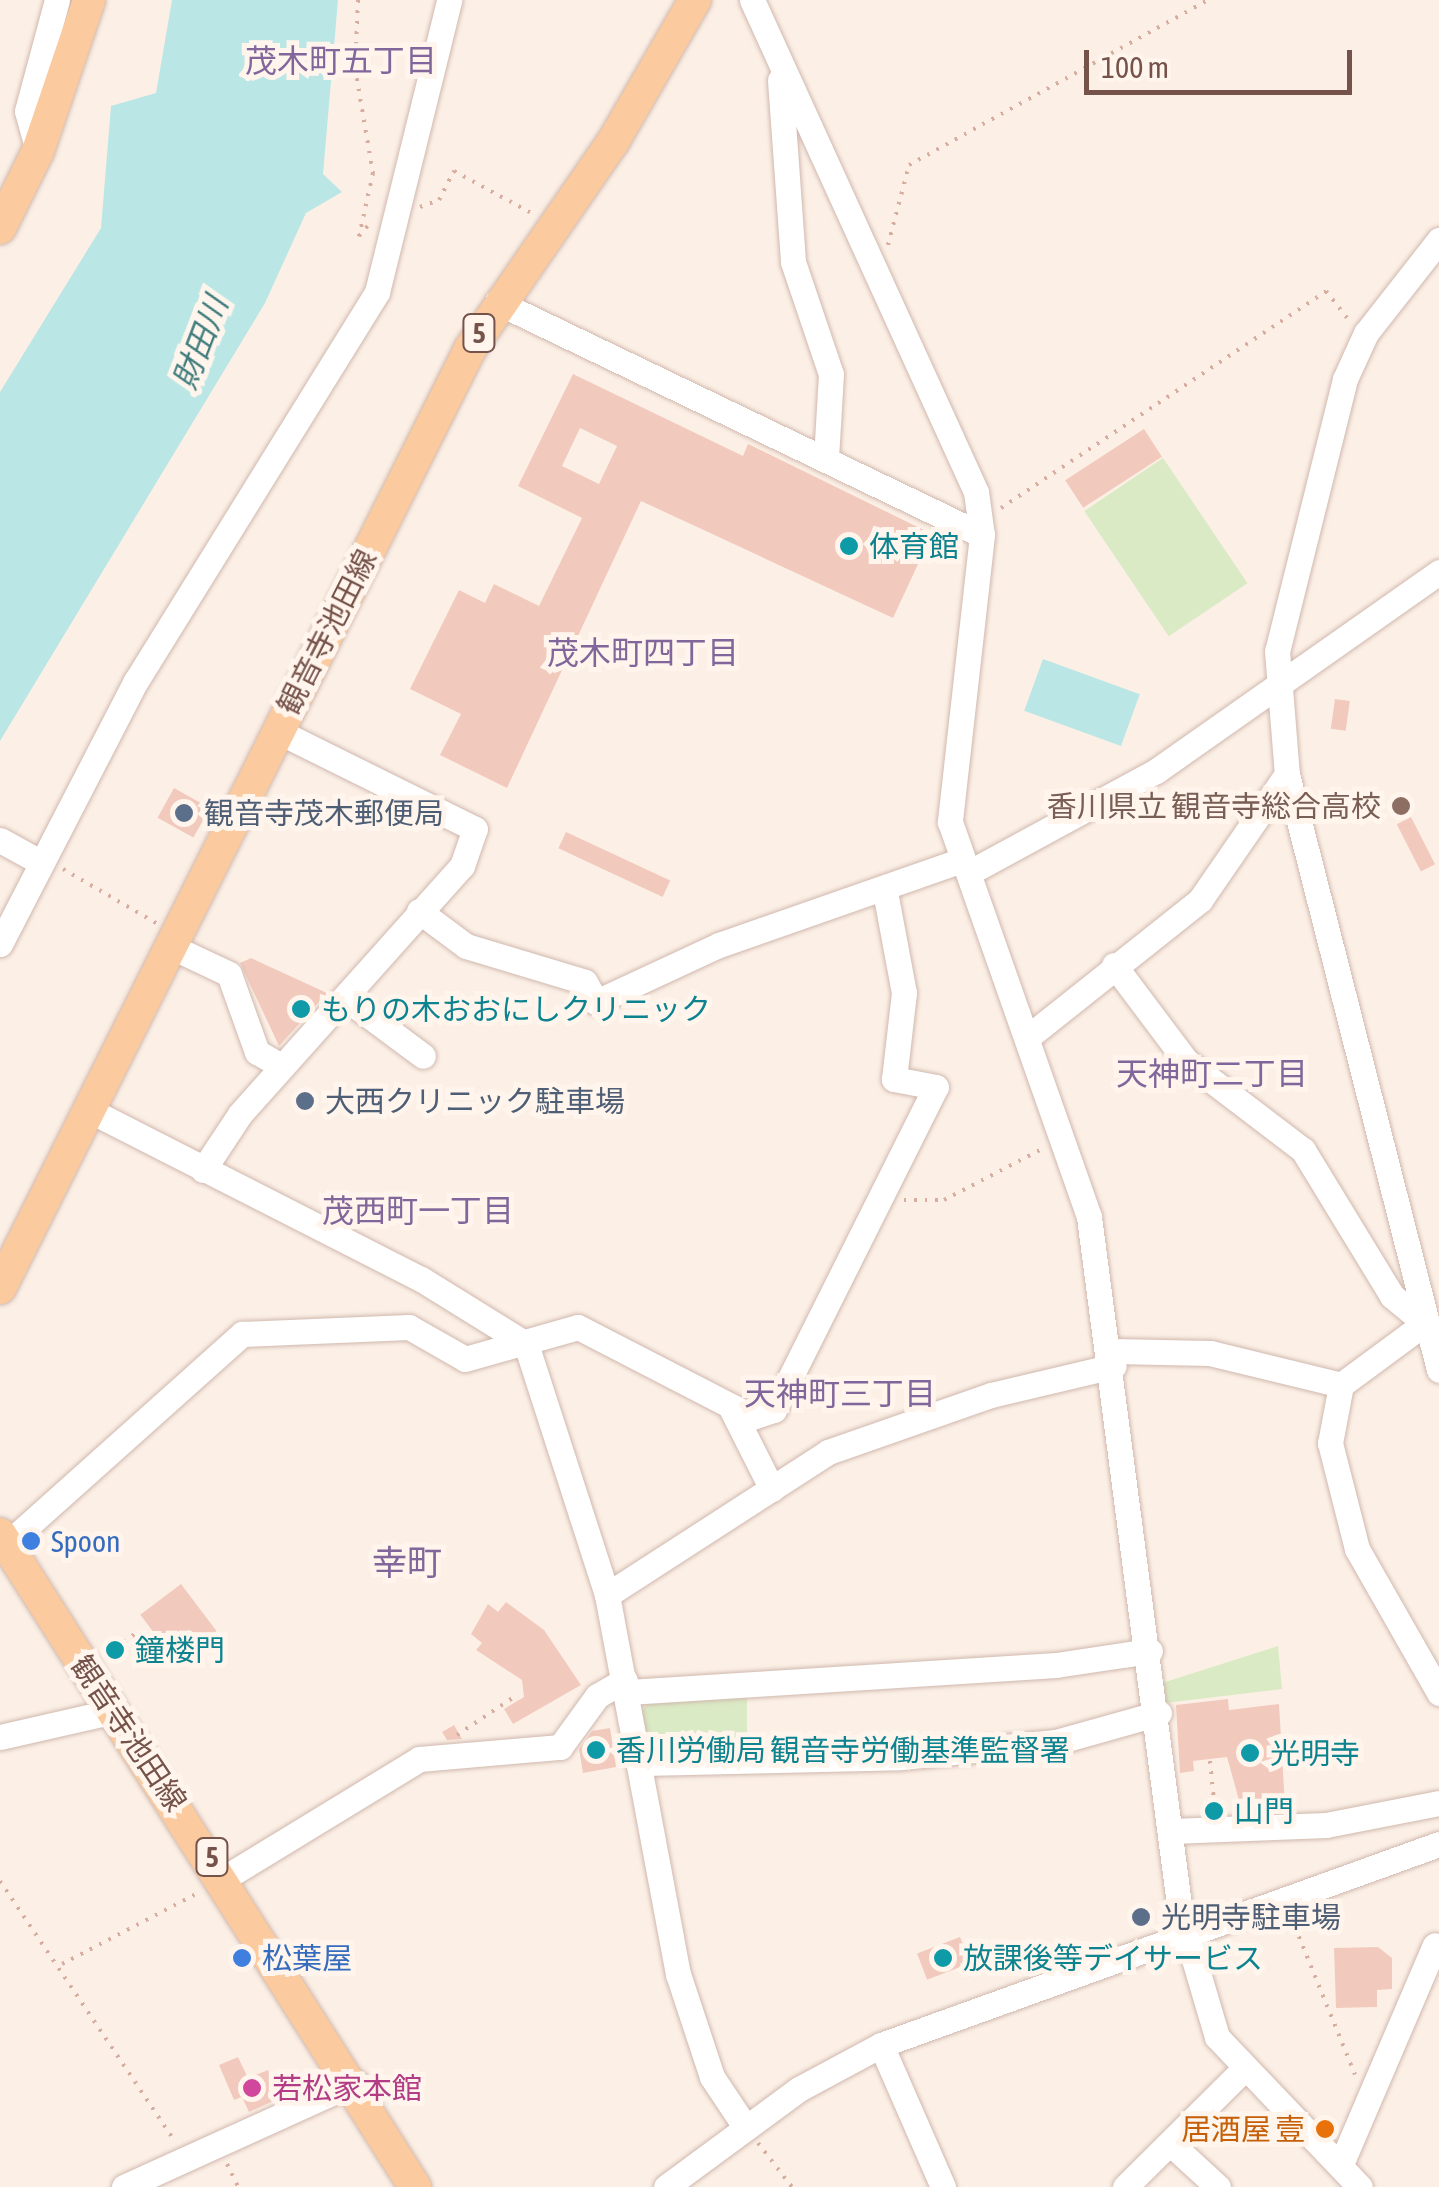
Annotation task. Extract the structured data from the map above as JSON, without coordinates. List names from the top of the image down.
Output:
{
  "streets": {
    "main road": ["5", "観音寺池田線"]
  },
  "districts": [
    "茂木町五丁目",
    "茂木町四丁目",
    "天神町二丁目",
    "茂西町一丁目",
    "天神町三丁目",
    "幸町"
  ],
  "water": ["財田川"],
  "places": [
    "体育館",
    "香川県立 観音寺総合高校",
    "観音寺茂木郵便局",
    "もりの木おおにしクリニック",
    "大西クリニック駐車場",
    "Spoon",
    "鐘楼門",
    "香川労働局 観音寺労働基準監督署",
    "光明寺",
    "山門",
    "光明寺駐車場",
    "松葉屋",
    "放課後等デイサービス",
    "若松家本館",
    "居酒屋 壹"
  ],
  "scale_bar": "100 m"
}
